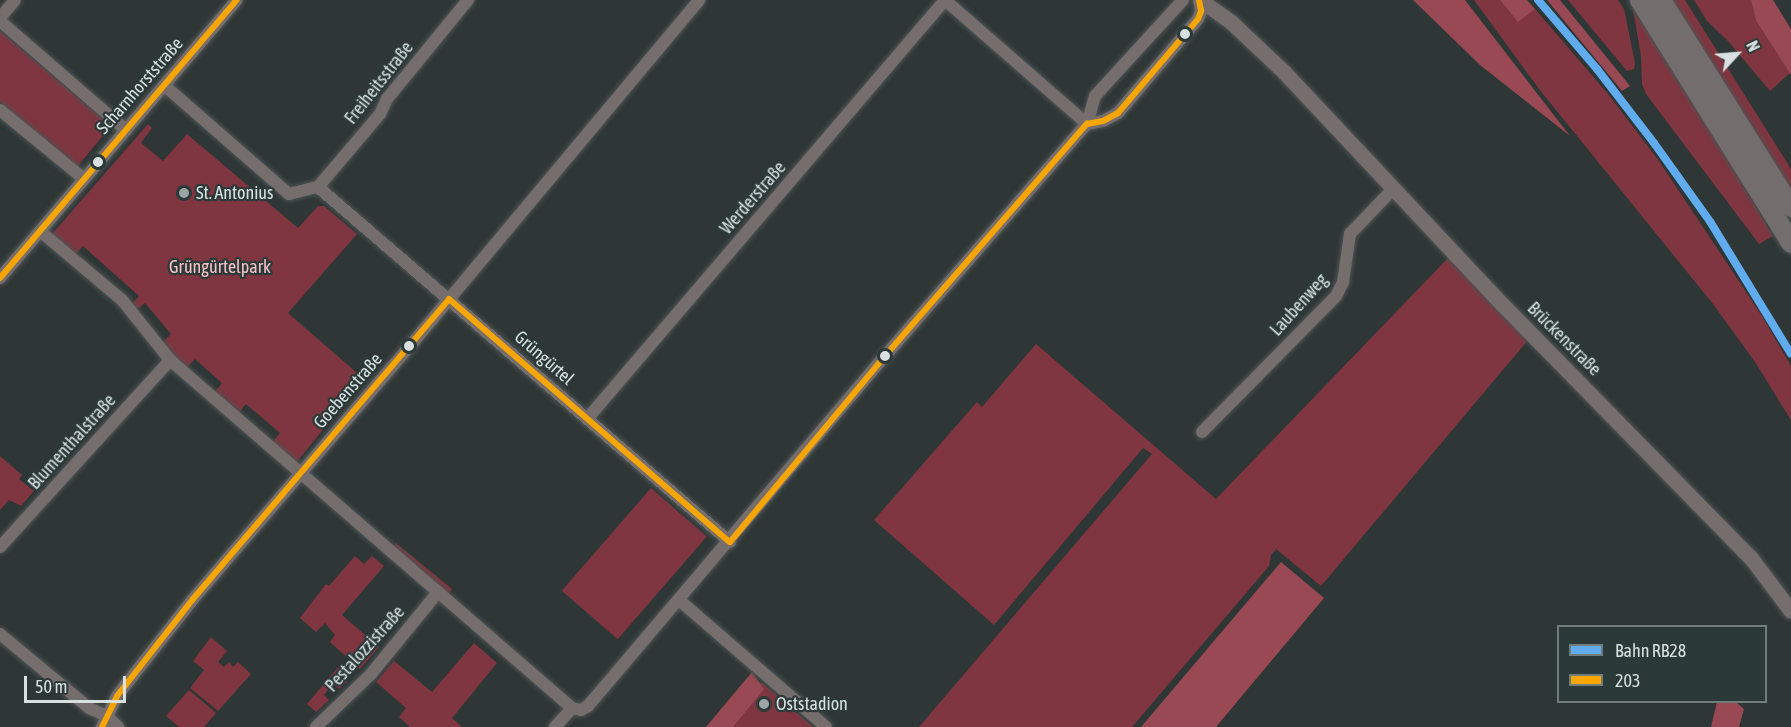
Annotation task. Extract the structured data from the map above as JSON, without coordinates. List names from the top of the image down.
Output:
{
  "streets": {
    "street": [
      "Freiheitsstraße",
      "Scharnhorststraße",
      "Werderstraße",
      "Laubenweg",
      "Brückenstraße",
      "Grüngürtel",
      "Goebenstraße",
      "Blumenthalstraße",
      "Pestalozzistraße"
    ]
  },
  "crossings": [
    ["Freiheitsstraße", "Grüngürtel"],
    ["Werderstraße", "Grüngürtel"],
    ["Laubenweg", "Brückenstraße"],
    ["Grüngürtel", "Goebenstraße"]
  ],
  "parks": ["Grüngürtelpark"],
  "places": ["St. Antonius", "Oststadion"],
  "lines": ["rail line RB28", "transit line 203"],
  "legend": ["Bahn RB28", "203"],
  "scale_bar": "50 m",
  "north": "top right"
}
